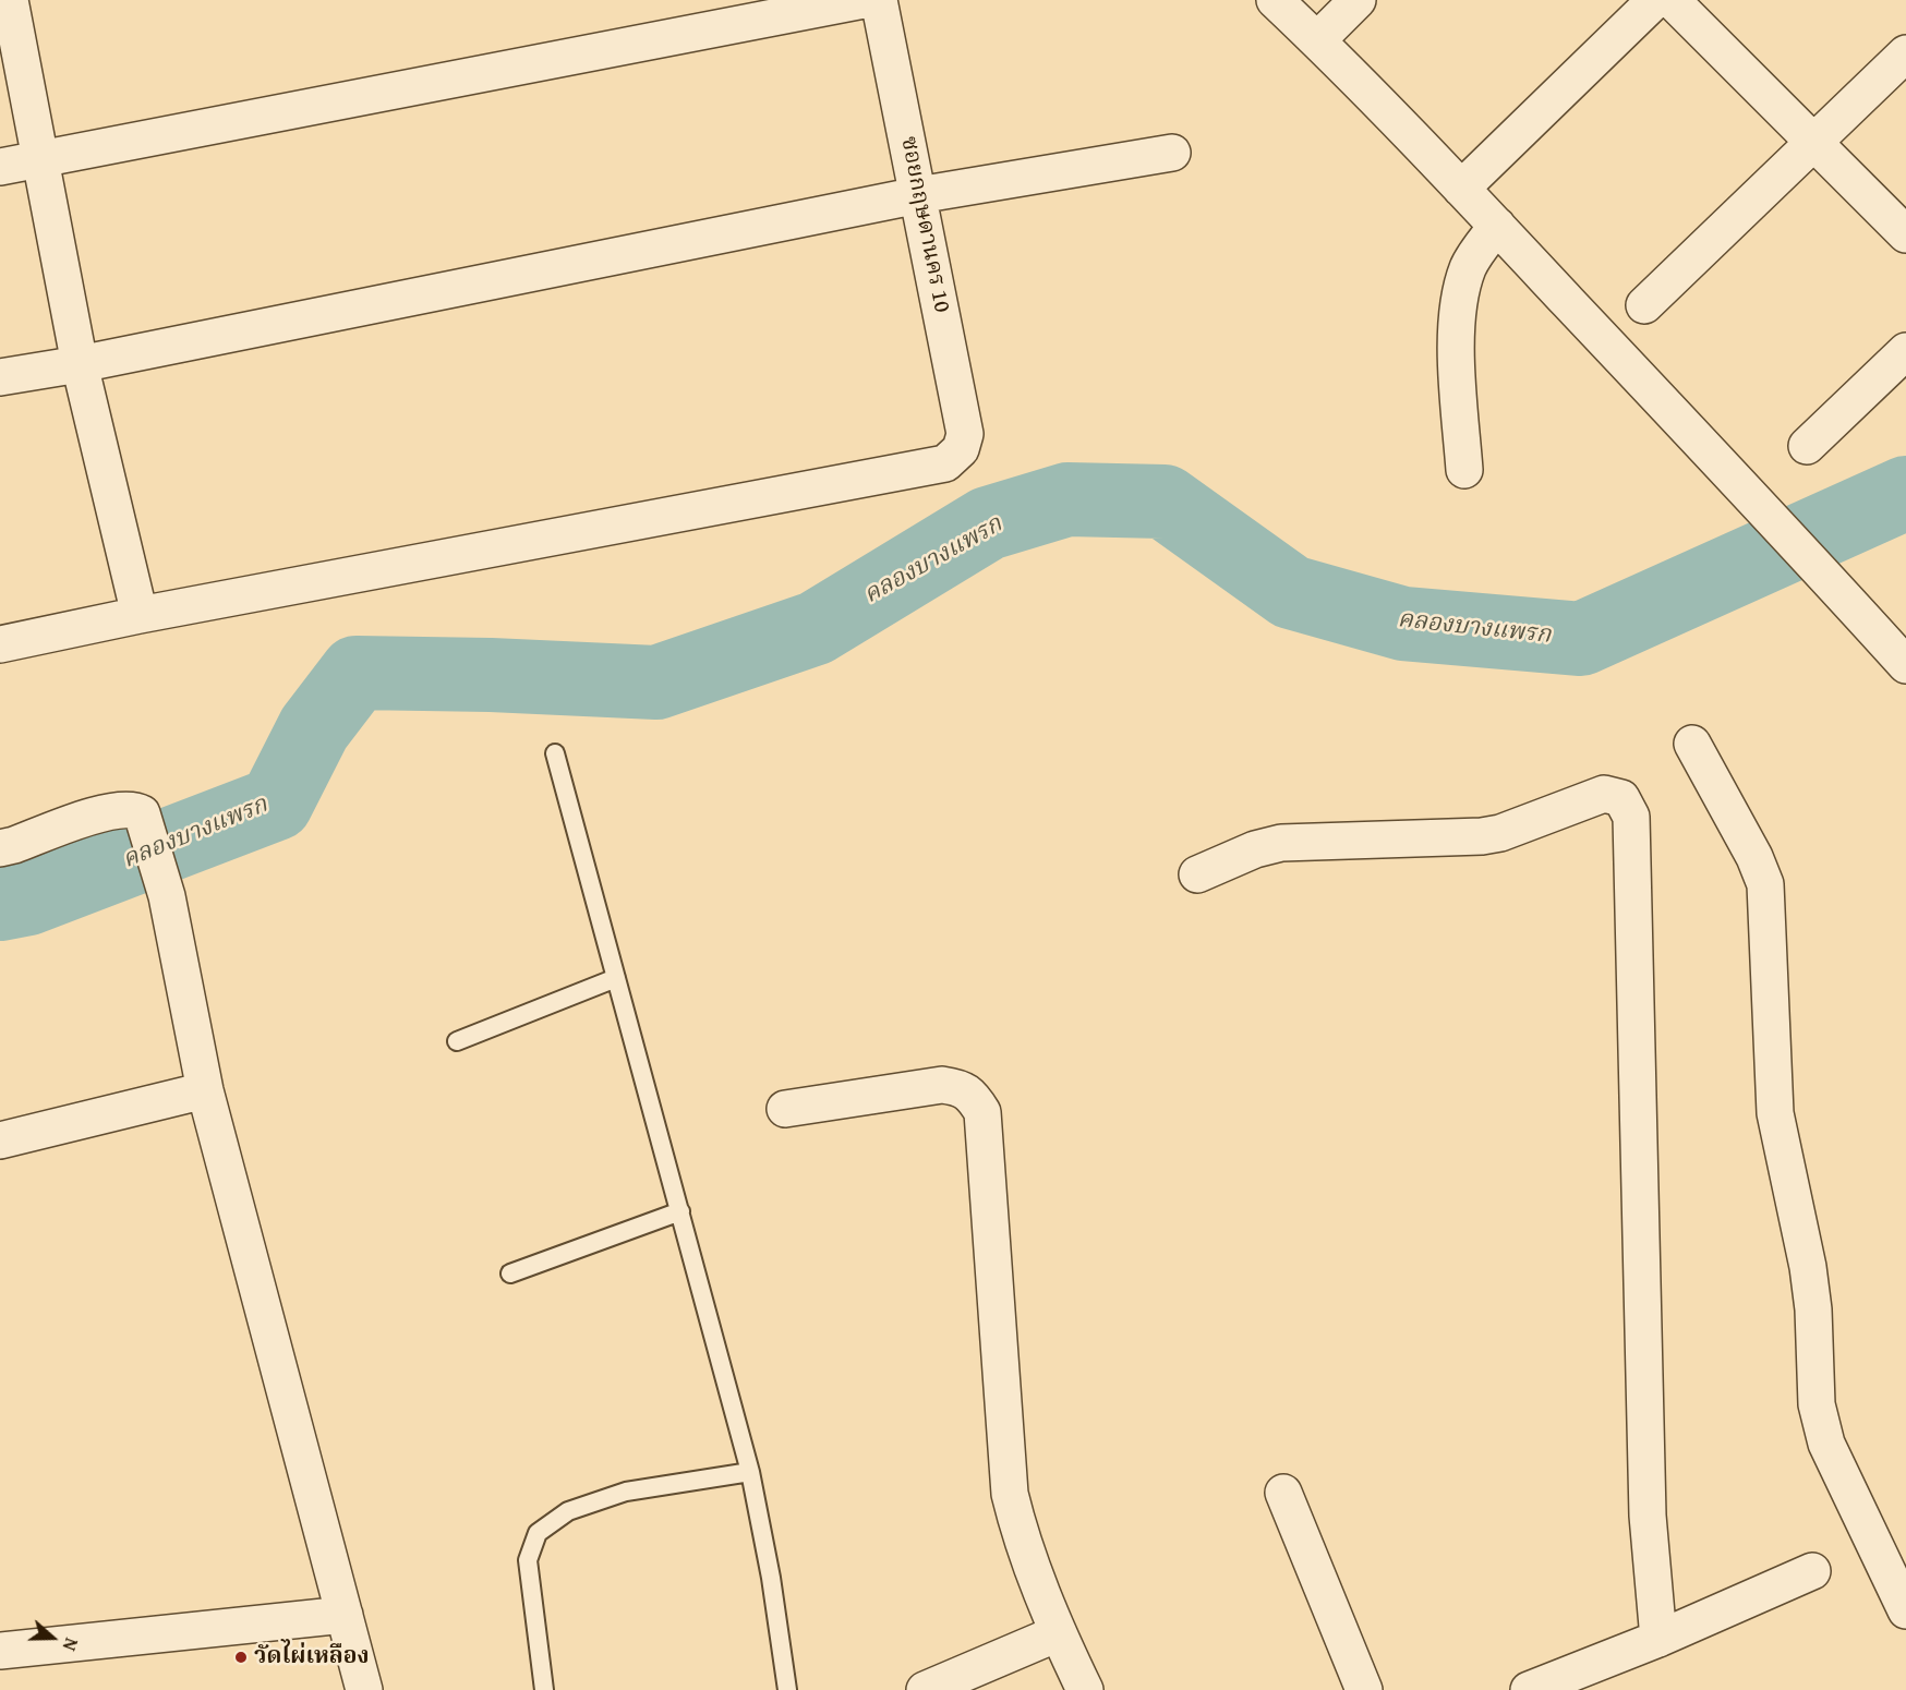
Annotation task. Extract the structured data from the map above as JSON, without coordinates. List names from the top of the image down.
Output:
{
  "streets": {
    "street": ["ซอยกฤษดานคร 10"]
  },
  "water": ["คลองบางแพรก"],
  "places": ["วัดไผ่เหลือง"],
  "north": "right"
}
